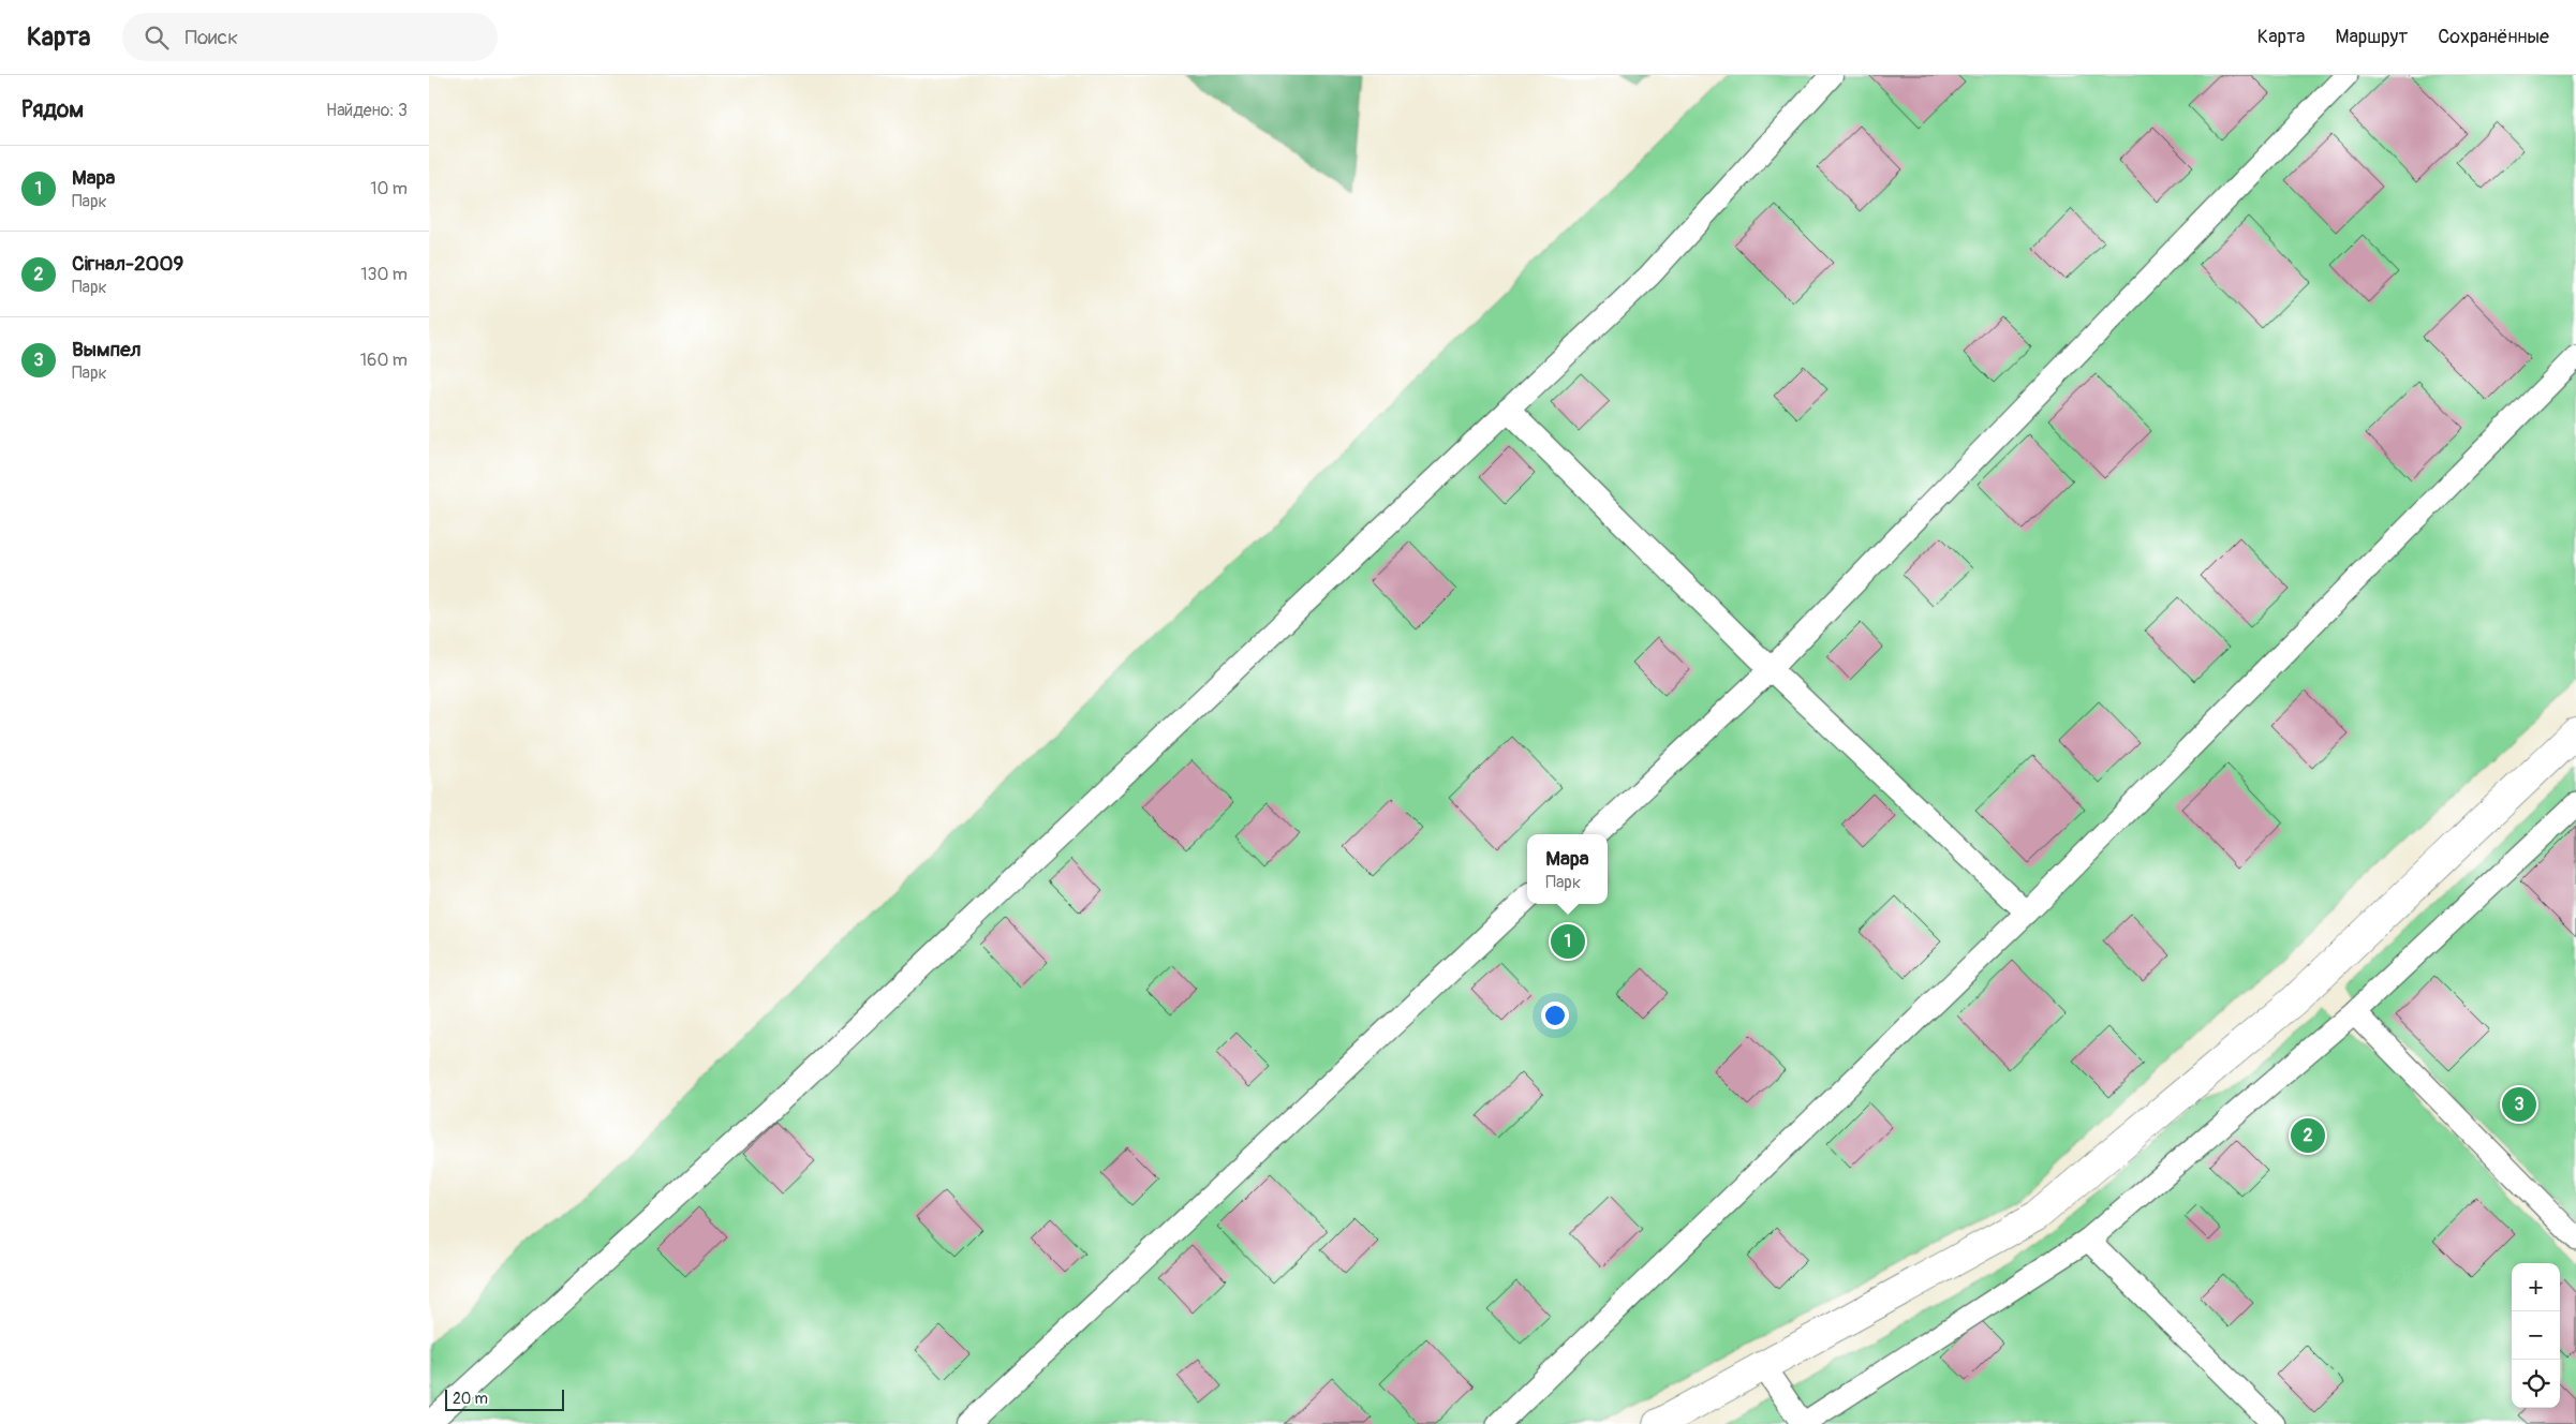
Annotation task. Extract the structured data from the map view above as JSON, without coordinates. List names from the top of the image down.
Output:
{
  "scale_bar": "20 m",
  "page": {
    "header": "Карта",
    "search": "Поиск",
    "nav": ["Карта", "Маршрут", "Сохранённые"],
    "heading": ["Рядом", "Найдено: 3"],
    "list": [
      {
        "mark": "1",
        "name": "Мара",
        "note": "Парк",
        "value": "10 m"
      },
      {
        "mark": "2",
        "name": "Сігнал-2009",
        "note": "Парк",
        "value": "130 m"
      },
      {
        "mark": "3",
        "name": "Вымпел",
        "note": "Парк",
        "value": "160 m"
      }
    ],
    "popup": ["Мара", "Парк"],
    "pins": ["1", "3", "2"],
    "map_buttons": ["+", "−"],
    "scale": "20 m"
  }
}
